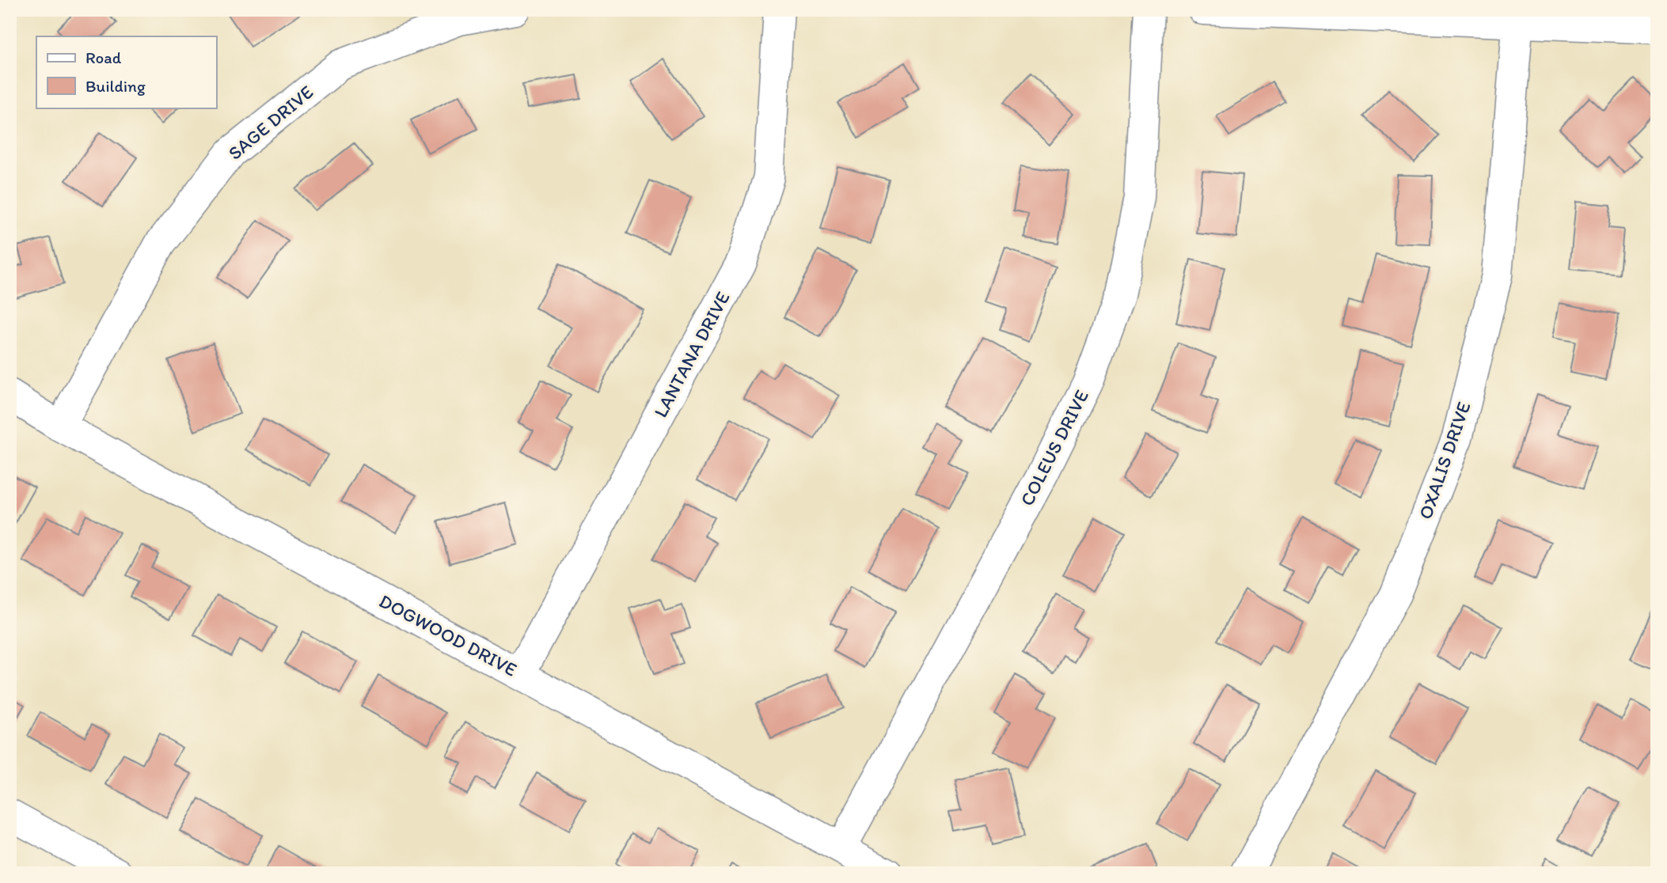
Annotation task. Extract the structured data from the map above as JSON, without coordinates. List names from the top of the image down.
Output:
{
  "streets": {
    "street": [
      "SAGE DRIVE",
      "LANTANA DRIVE",
      "COLEUS DRIVE",
      "OXALIS DRIVE",
      "DOGWOOD DRIVE"
    ]
  },
  "crossings": [
    ["SAGE DRIVE", "DOGWOOD DRIVE"],
    ["LANTANA DRIVE", "DOGWOOD DRIVE"],
    ["COLEUS DRIVE", "DOGWOOD DRIVE"]
  ],
  "legend": ["Road", "Building"]
}
